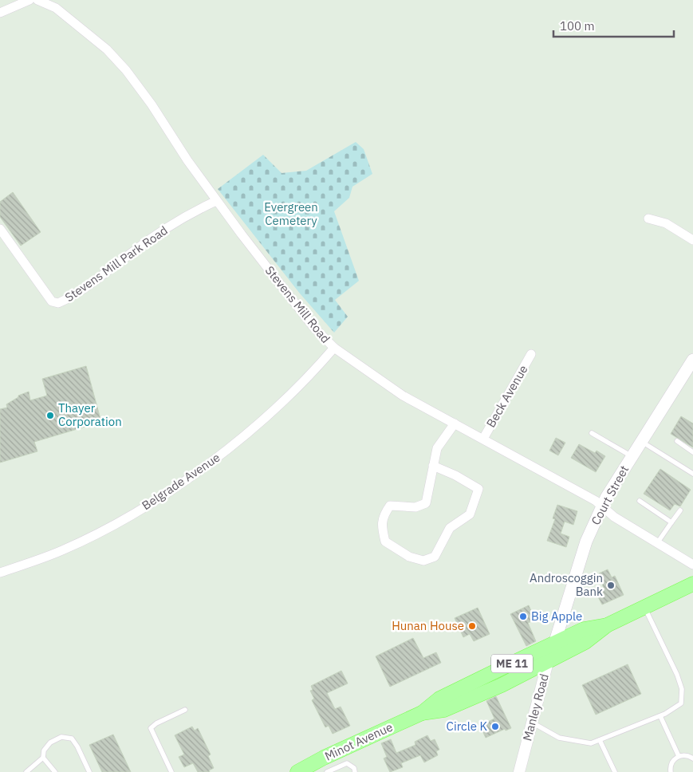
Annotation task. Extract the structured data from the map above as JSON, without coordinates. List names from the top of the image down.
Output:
{
  "streets": {
    "main road": [
      "Court Street",
      "ME 11",
      "Manley Road",
      "Minot Avenue"
    ],
    "street": [
      "Stevens Mill Park Road",
      "Stevens Mill Road",
      "Beck Avenue",
      "Belgrade Avenue"
    ]
  },
  "crossings": [
    ["Stevens Mill Park Road", "Stevens Mill Road"],
    ["Stevens Mill Road", "Beck Avenue"],
    ["Stevens Mill Road", "Belgrade Avenue"],
    ["Stevens Mill Road", "Court Street"],
    ["Court Street", "Manley Road"],
    ["Court Street", "Minot Avenue"],
    ["Manley Road", "Minot Avenue"]
  ],
  "parks": ["Evergreen Cemetery"],
  "places": [
    "Thayer Corporation",
    "Androscoggin Bank",
    "Big Apple",
    "Hunan House",
    "Circle K"
  ],
  "scale_bar": "100 m"
}
